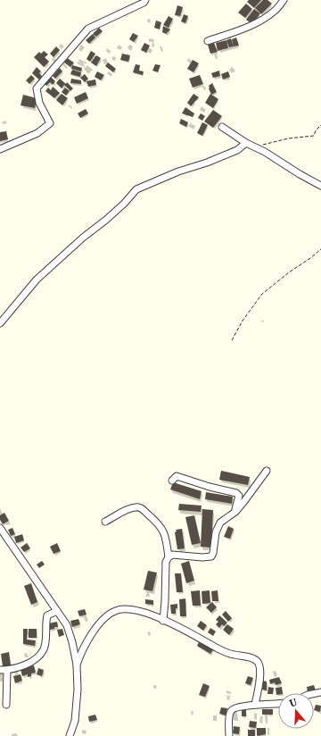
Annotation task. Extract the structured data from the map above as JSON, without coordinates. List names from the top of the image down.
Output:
{
  "north": "top"
}
